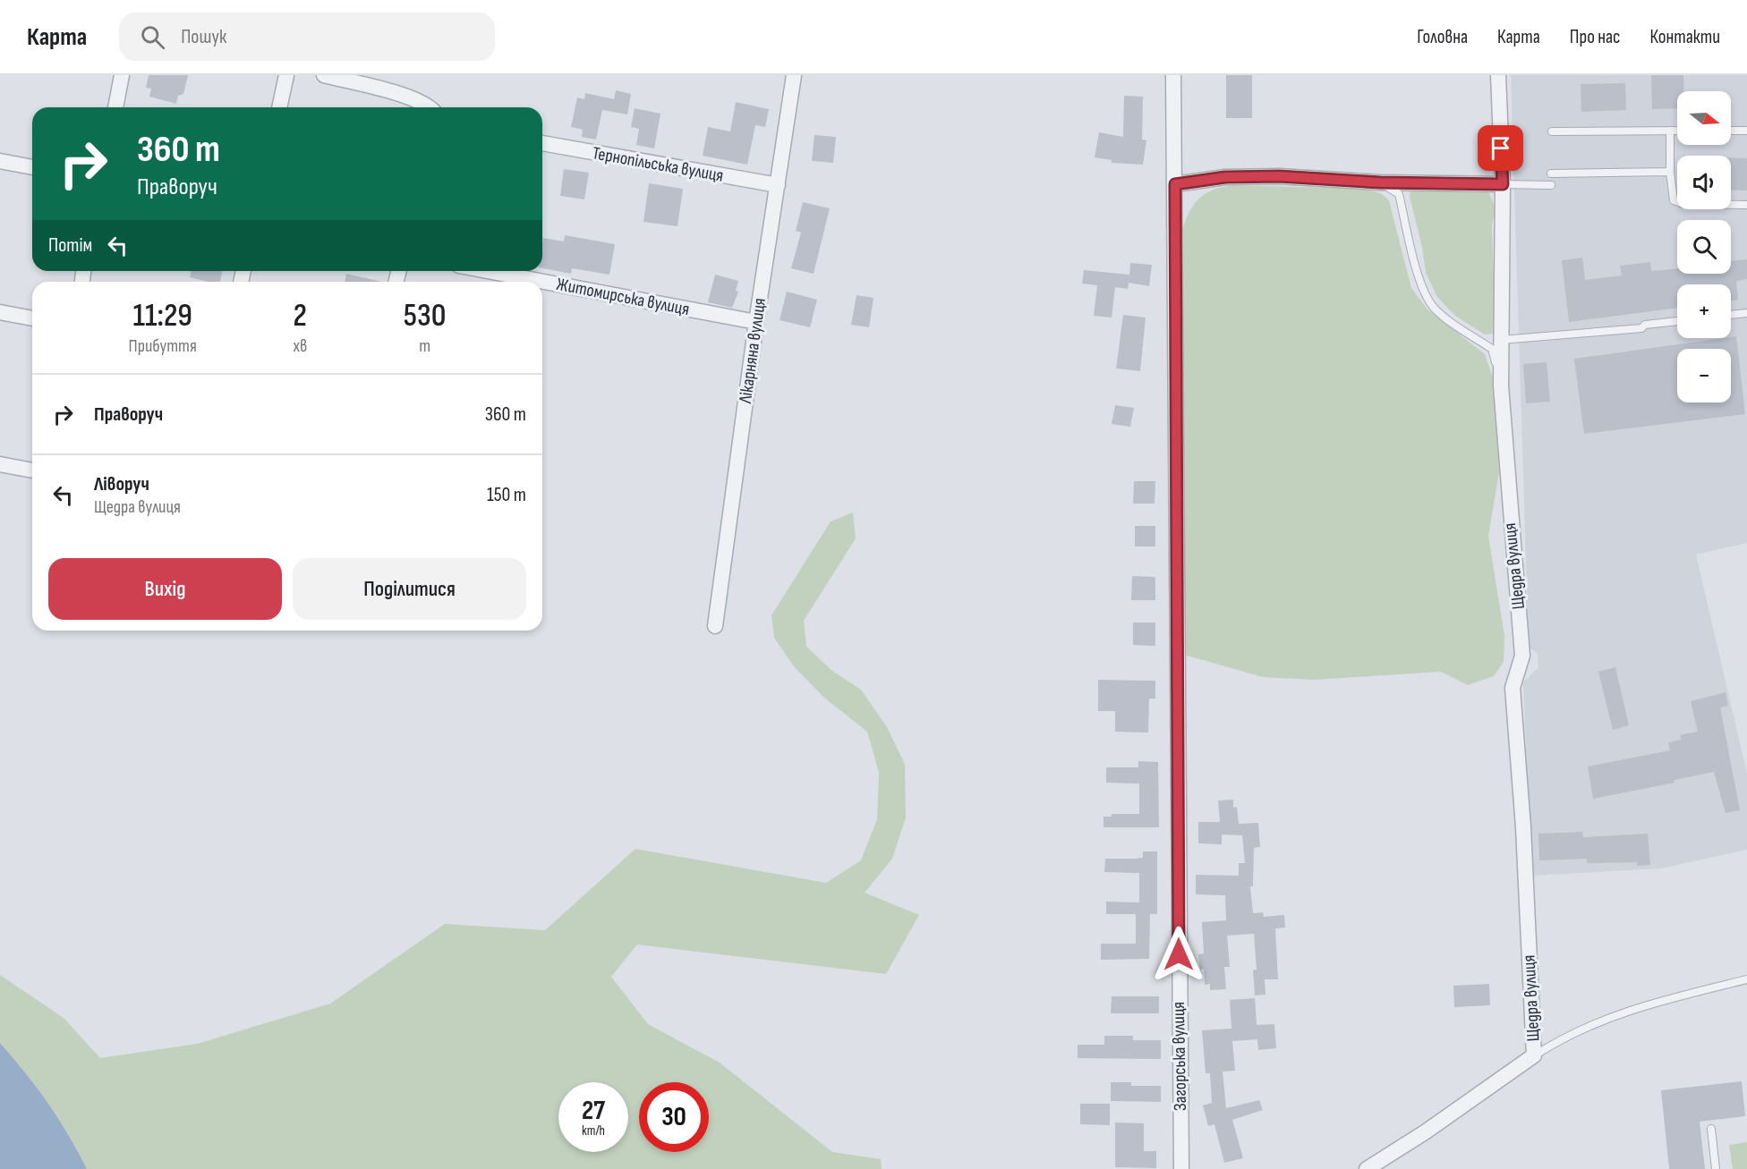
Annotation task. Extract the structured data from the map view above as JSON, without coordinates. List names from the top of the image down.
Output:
{
  "streets": {
    "street": [
      "Тернопільська вулиця",
      "Житомирська вулиця",
      "Лікарняна вулиця",
      "Щедра вулиця",
      "Загорська вулиця"
    ]
  },
  "crossings": [
    ["Тернопільська вулиця", "Лікарняна вулиця"],
    ["Житомирська вулиця", "Лікарняна вулиця"]
  ],
  "north": "right",
  "page": {
    "header": "Карта",
    "search": "Пошук",
    "nav": [
      "Головна",
      "Карта",
      "Про нас",
      "Контакти"
    ],
    "map_buttons": ["+", "−"],
    "turn": ["360 m", "Праворуч"],
    "then": "Потім",
    "eta": [
      "11:29",
      "Прибуття",
      "2",
      "хв",
      "530",
      "m"
    ],
    "list": [
      {
        "name": "Праворуч",
        "value": "360 m"
      },
      {
        "name": "Ліворуч",
        "note": "Щедра вулиця",
        "value": "150 m"
      }
    ],
    "buttons": ["Вихід", "Поділитися"],
    "speed": "27 km/h",
    "limit": "30"
  }
}
